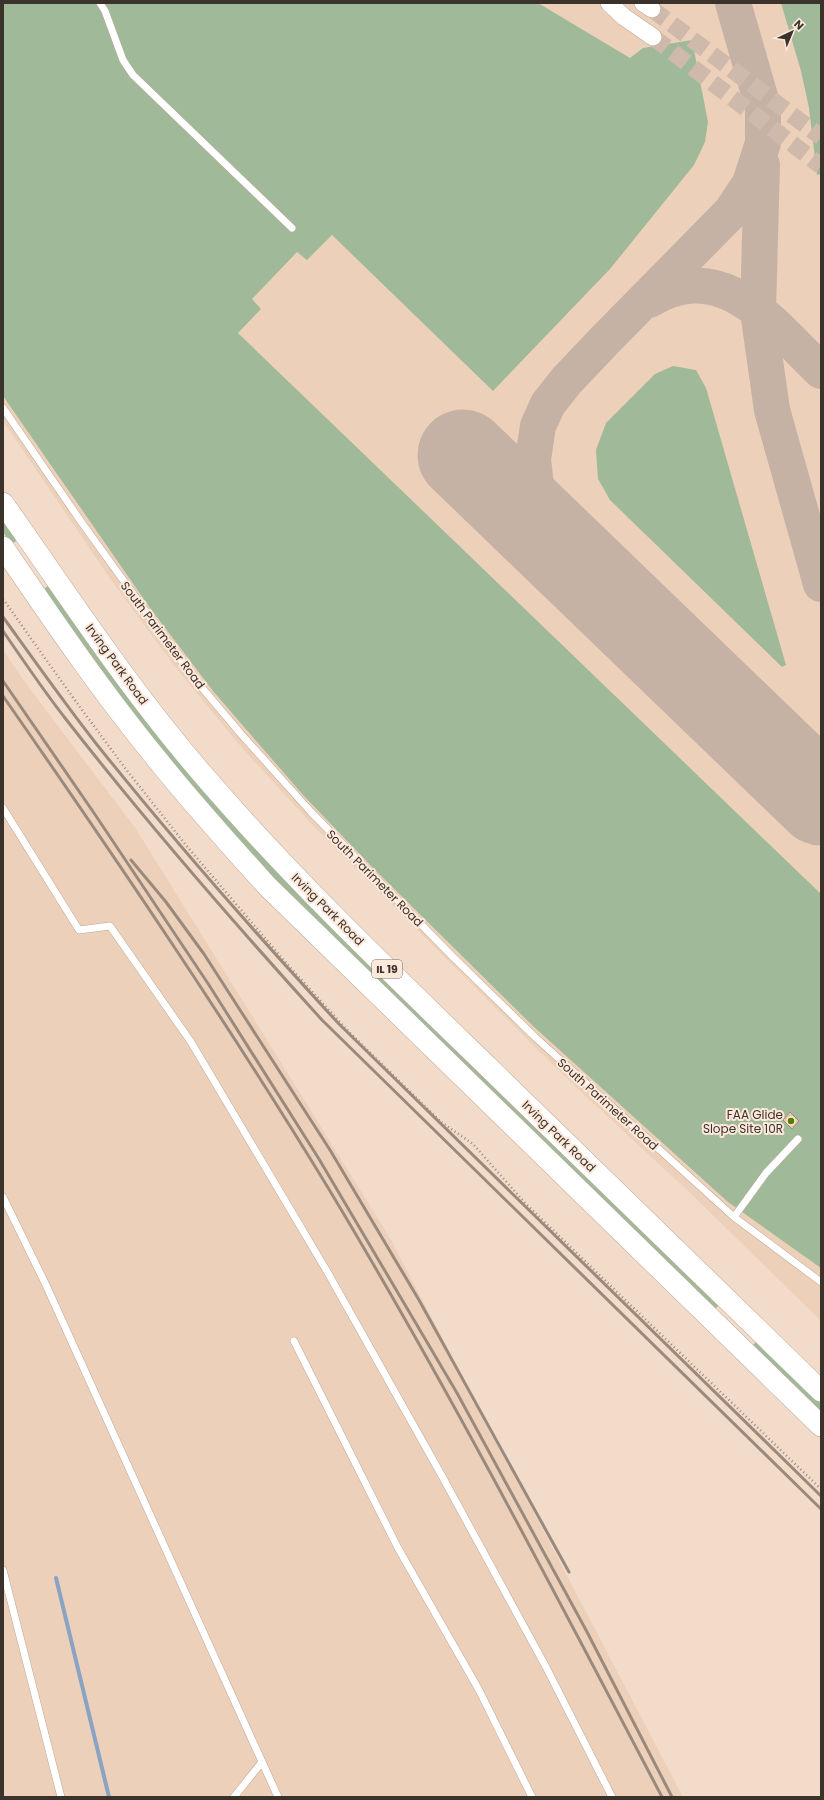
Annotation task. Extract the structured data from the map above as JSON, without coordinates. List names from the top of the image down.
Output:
{
  "streets": {
    "main road": ["Irving Park Road", "IL 19"],
    "lane": ["South Parimeter Road"]
  },
  "places": ["FAA Glide Slope Site 10R"],
  "north": "top right"
}
